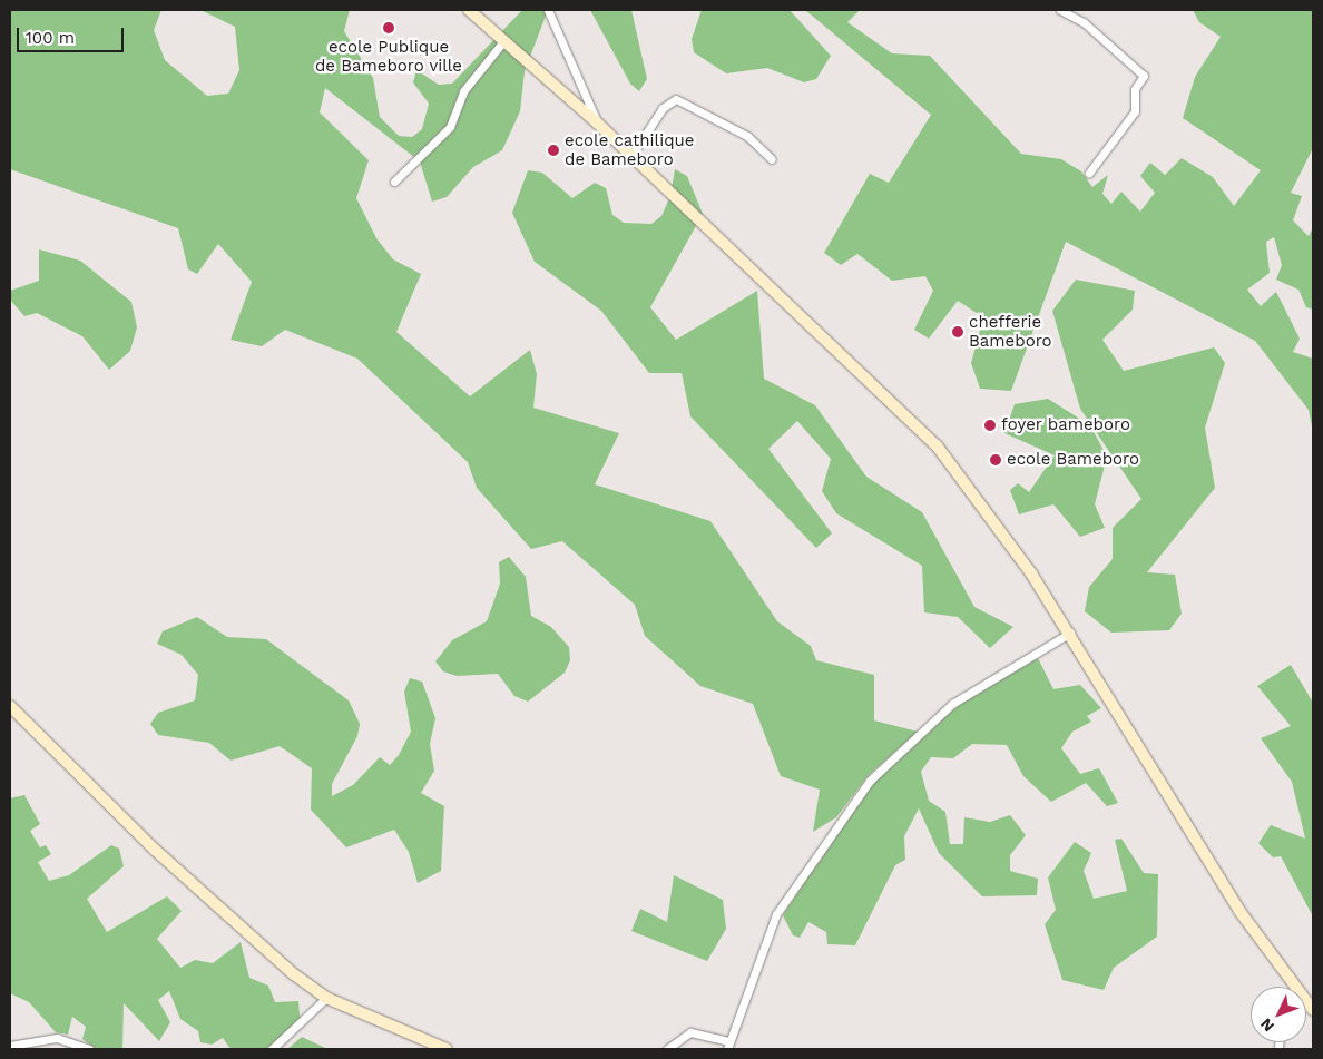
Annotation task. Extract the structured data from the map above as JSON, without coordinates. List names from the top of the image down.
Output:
{
  "places": [
    "ecole Publique de Bameboro ville",
    "ecole cathilique de Bameboro",
    "chefferie Bameboro",
    "foyer bameboro",
    "ecole Bameboro"
  ],
  "scale_bar": "100 m",
  "north": "bottom left"
}
